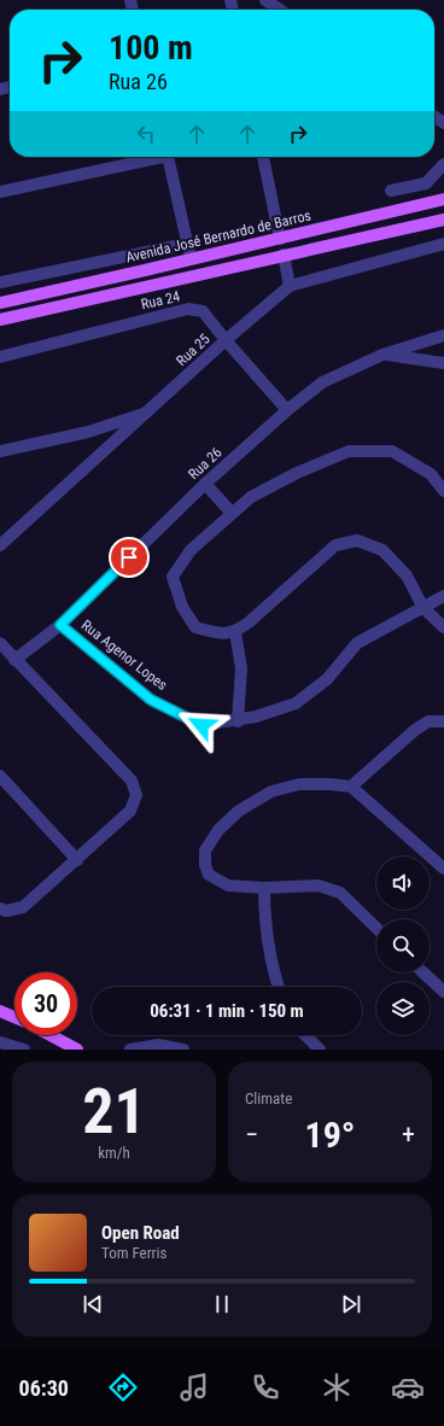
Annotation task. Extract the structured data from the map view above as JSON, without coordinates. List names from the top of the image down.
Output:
{
  "streets": {
    "main road": ["Avenida José Bernardo de Barros"],
    "street": [
      "Rua 24",
      "Rua 25",
      "Rua 26",
      "Rua Agenor Lopes"
    ]
  },
  "crossings": [
    ["Rua 24", "Rua 25"],
    ["Rua 24", "Rua 26"],
    ["Rua 26", "Rua Agenor Lopes"]
  ],
  "page": {
    "turn": ["100 m", "Rua 26"],
    "limit": "30",
    "trip": "06:31 · 1 min · 150 m",
    "tile": [
      ["21", "km/h"],
      "Climate"
    ],
    "heat": ["−", "19°", "+"],
    "song": ["Open Road", "Tom Ferris"],
    "tabs": "06:30"
  }
}
